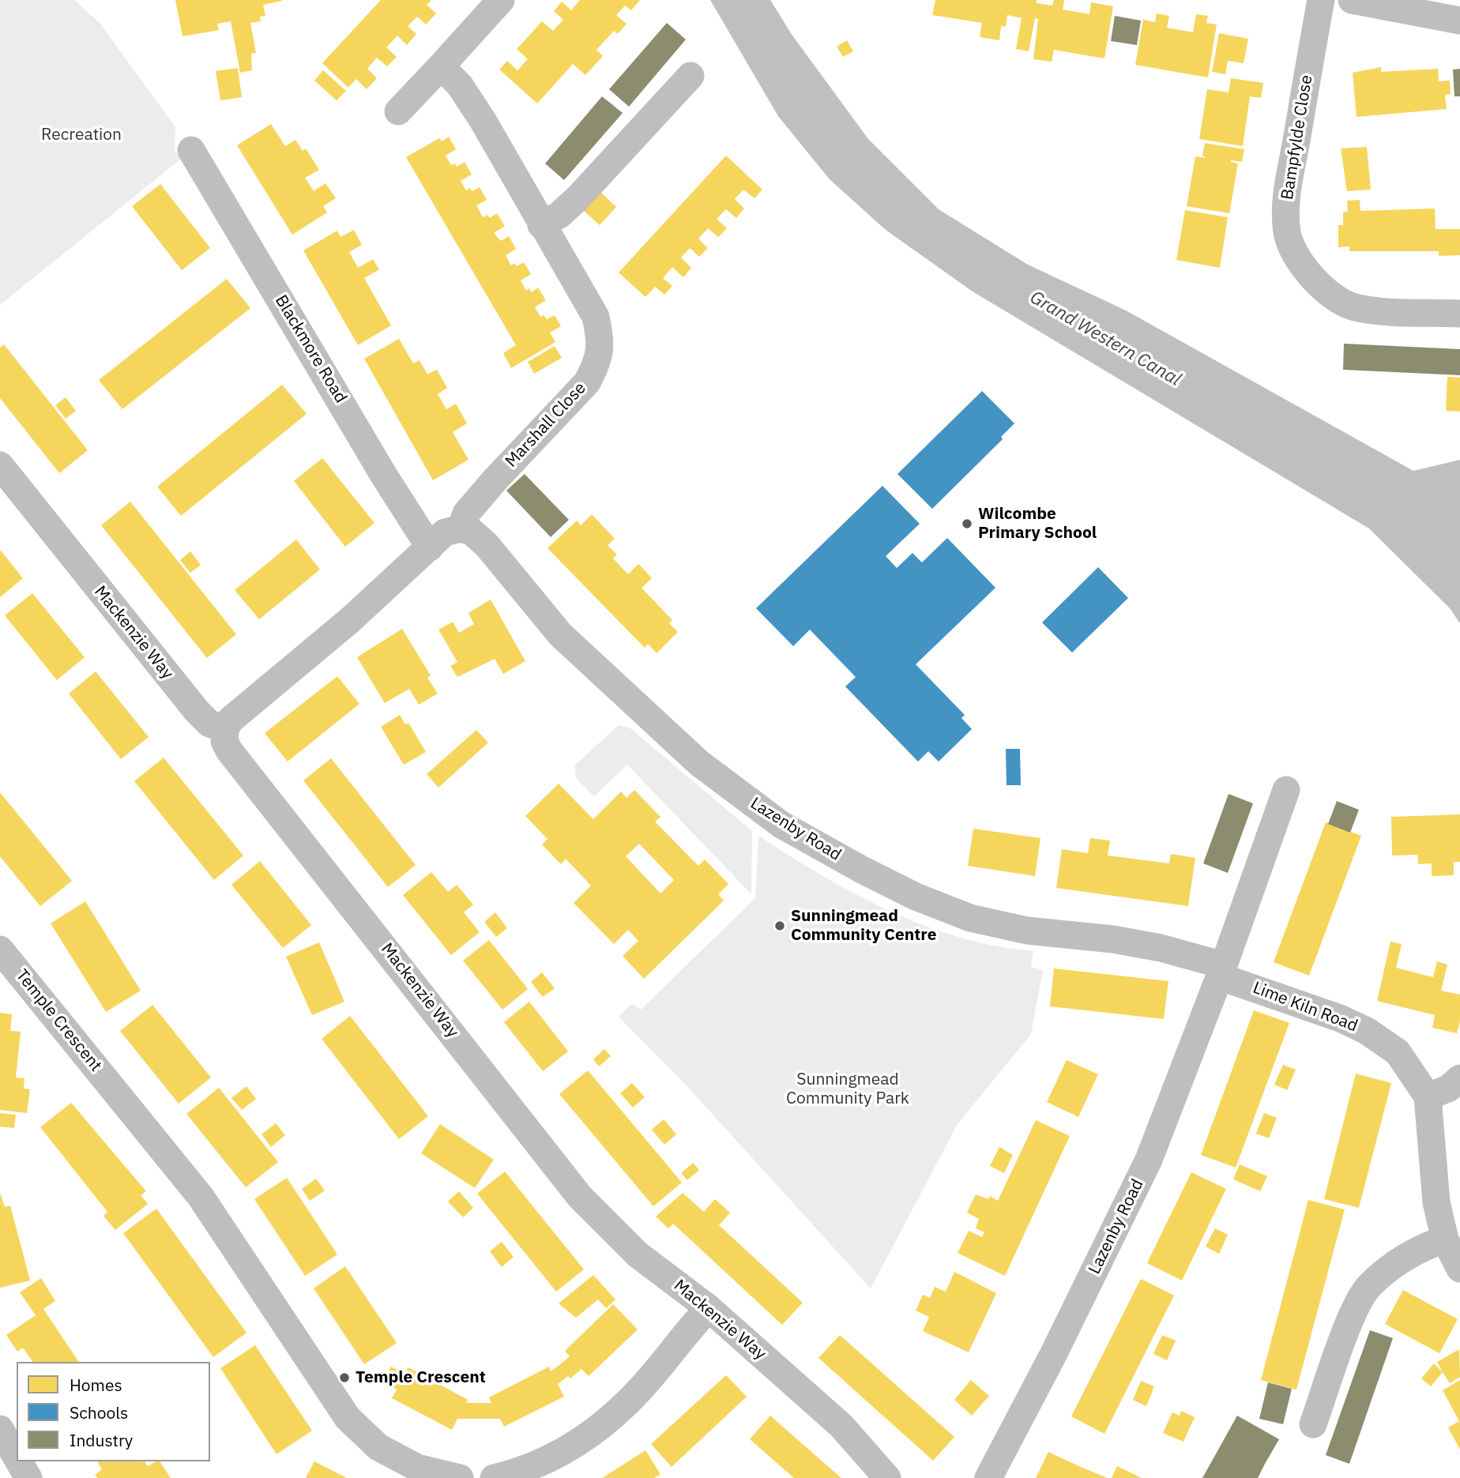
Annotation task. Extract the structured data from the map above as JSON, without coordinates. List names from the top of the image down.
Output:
{
  "streets": {
    "street": [
      "Bampfylde Close",
      "Blackmore Road",
      "Marshall Close",
      "Mackenzie Way",
      "Lazenby Road",
      "Lime Kiln Road",
      "Temple Crescent"
    ]
  },
  "crossings": [
    ["Marshall Close", "Lazenby Road"],
    ["Lazenby Road", "Lime Kiln Road"]
  ],
  "water": ["Grand Western Canal"],
  "parks": ["Recreation", "Sunningmead Community Park"],
  "places": ["Wilcombe Primary School", "Sunningmead Community Centre", "Temple Crescent"],
  "legend": ["Homes", "Schools", "Industry"]
}
